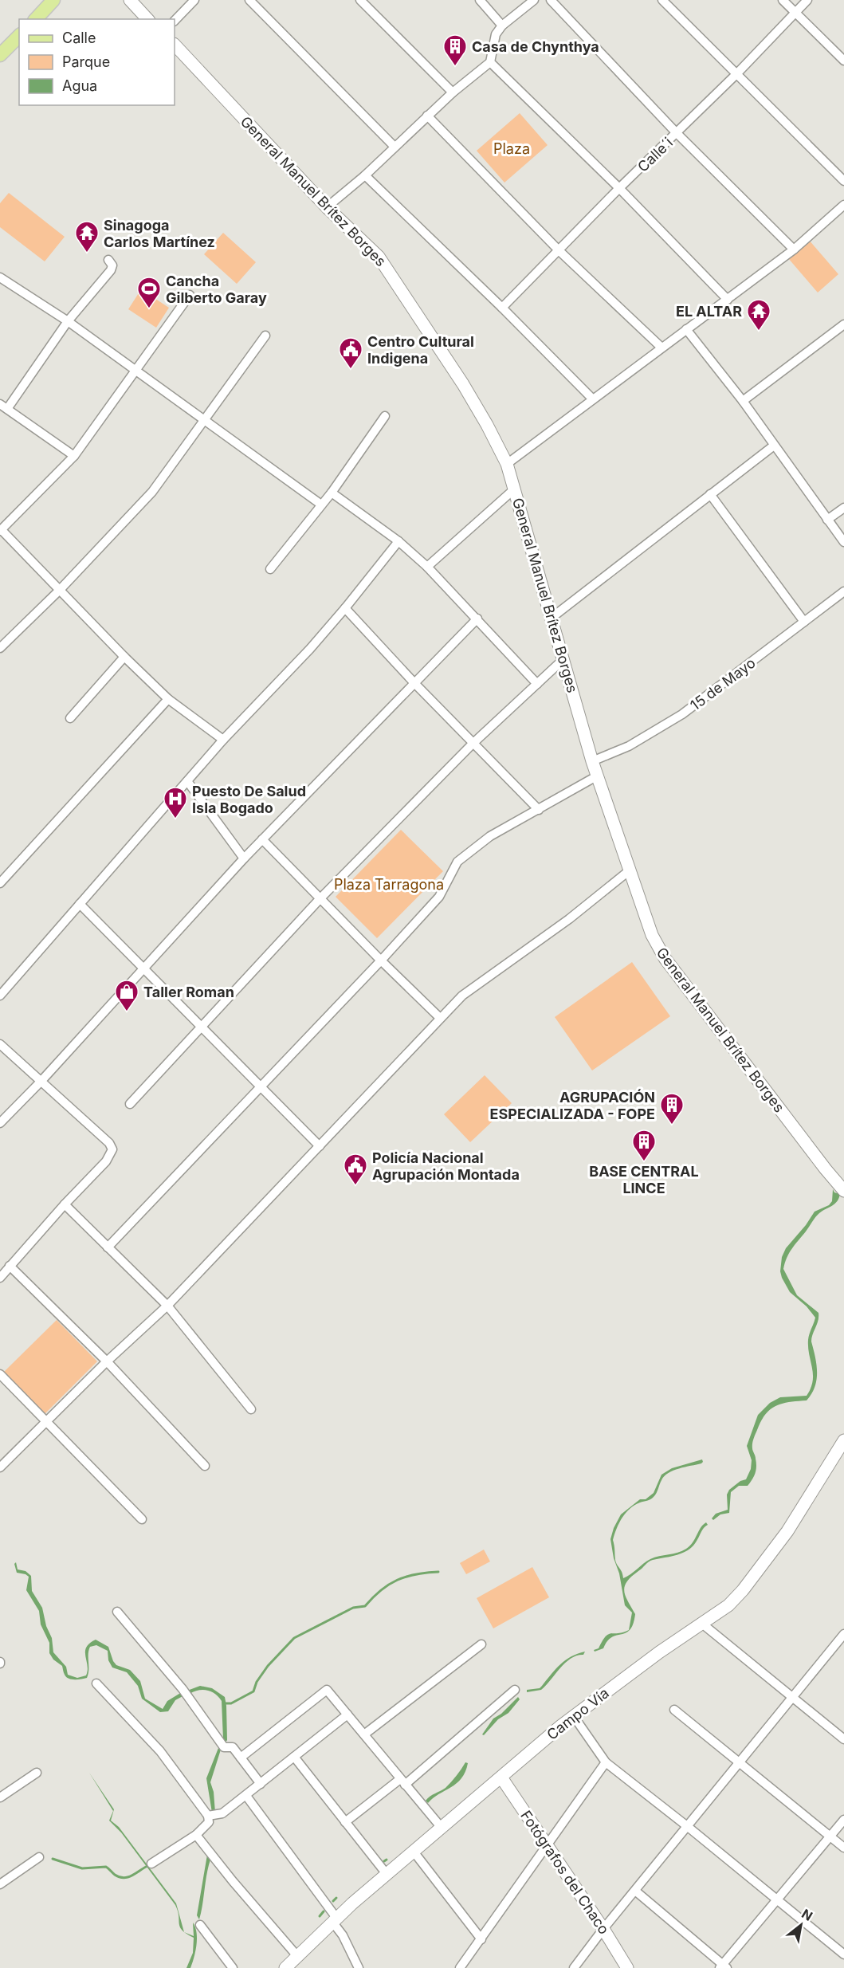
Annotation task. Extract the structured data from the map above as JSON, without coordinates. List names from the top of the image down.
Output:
{
  "streets": {
    "street": [
      "Calle´i",
      "General Manuel Brítez Borges",
      "15 de Mayo",
      "Campo Vía",
      "Fotógrafos del Chaco"
    ]
  },
  "crossings": [
    ["General Manuel Brítez Borges", "15 de Mayo"],
    ["Campo Vía", "Fotógrafos del Chaco"]
  ],
  "parks": ["Plaza", "Plaza Tarragona"],
  "places": {
    "building": ["Casa de Chynthya", "AGRUPACIÓN ESPECIALIZADA - FOPE", "BASE CENTRAL LINCE"],
    "temple": ["Sinagoga Carlos Martínez", "EL ALTAR"],
    "sports": ["Cancha Gilberto Garay"],
    "public building": ["Centro Cultural Indigena", "Policía Nacional Agrupación Montada"],
    "hospital": ["Puesto De Salud Isla Bogado"],
    "shop": ["Taller Roman"]
  },
  "legend": ["Calle", "Parque", "Agua"],
  "north": "top right"
}
